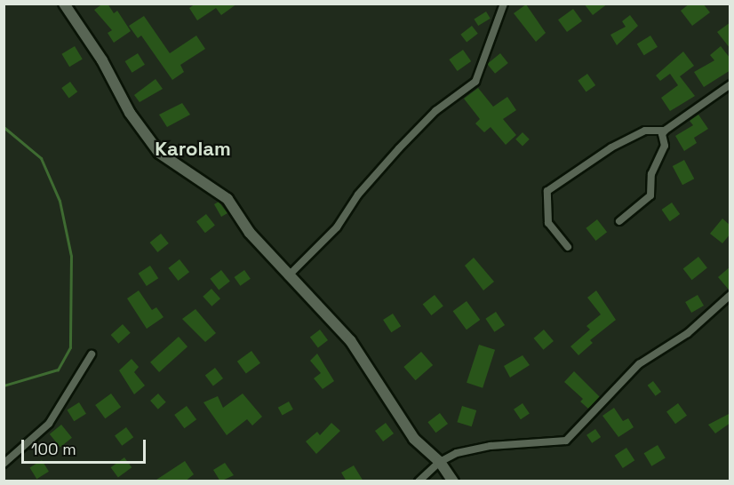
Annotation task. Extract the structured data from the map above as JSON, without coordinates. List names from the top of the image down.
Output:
{
  "districts": ["Karolam"],
  "scale_bar": "100 m"
}
